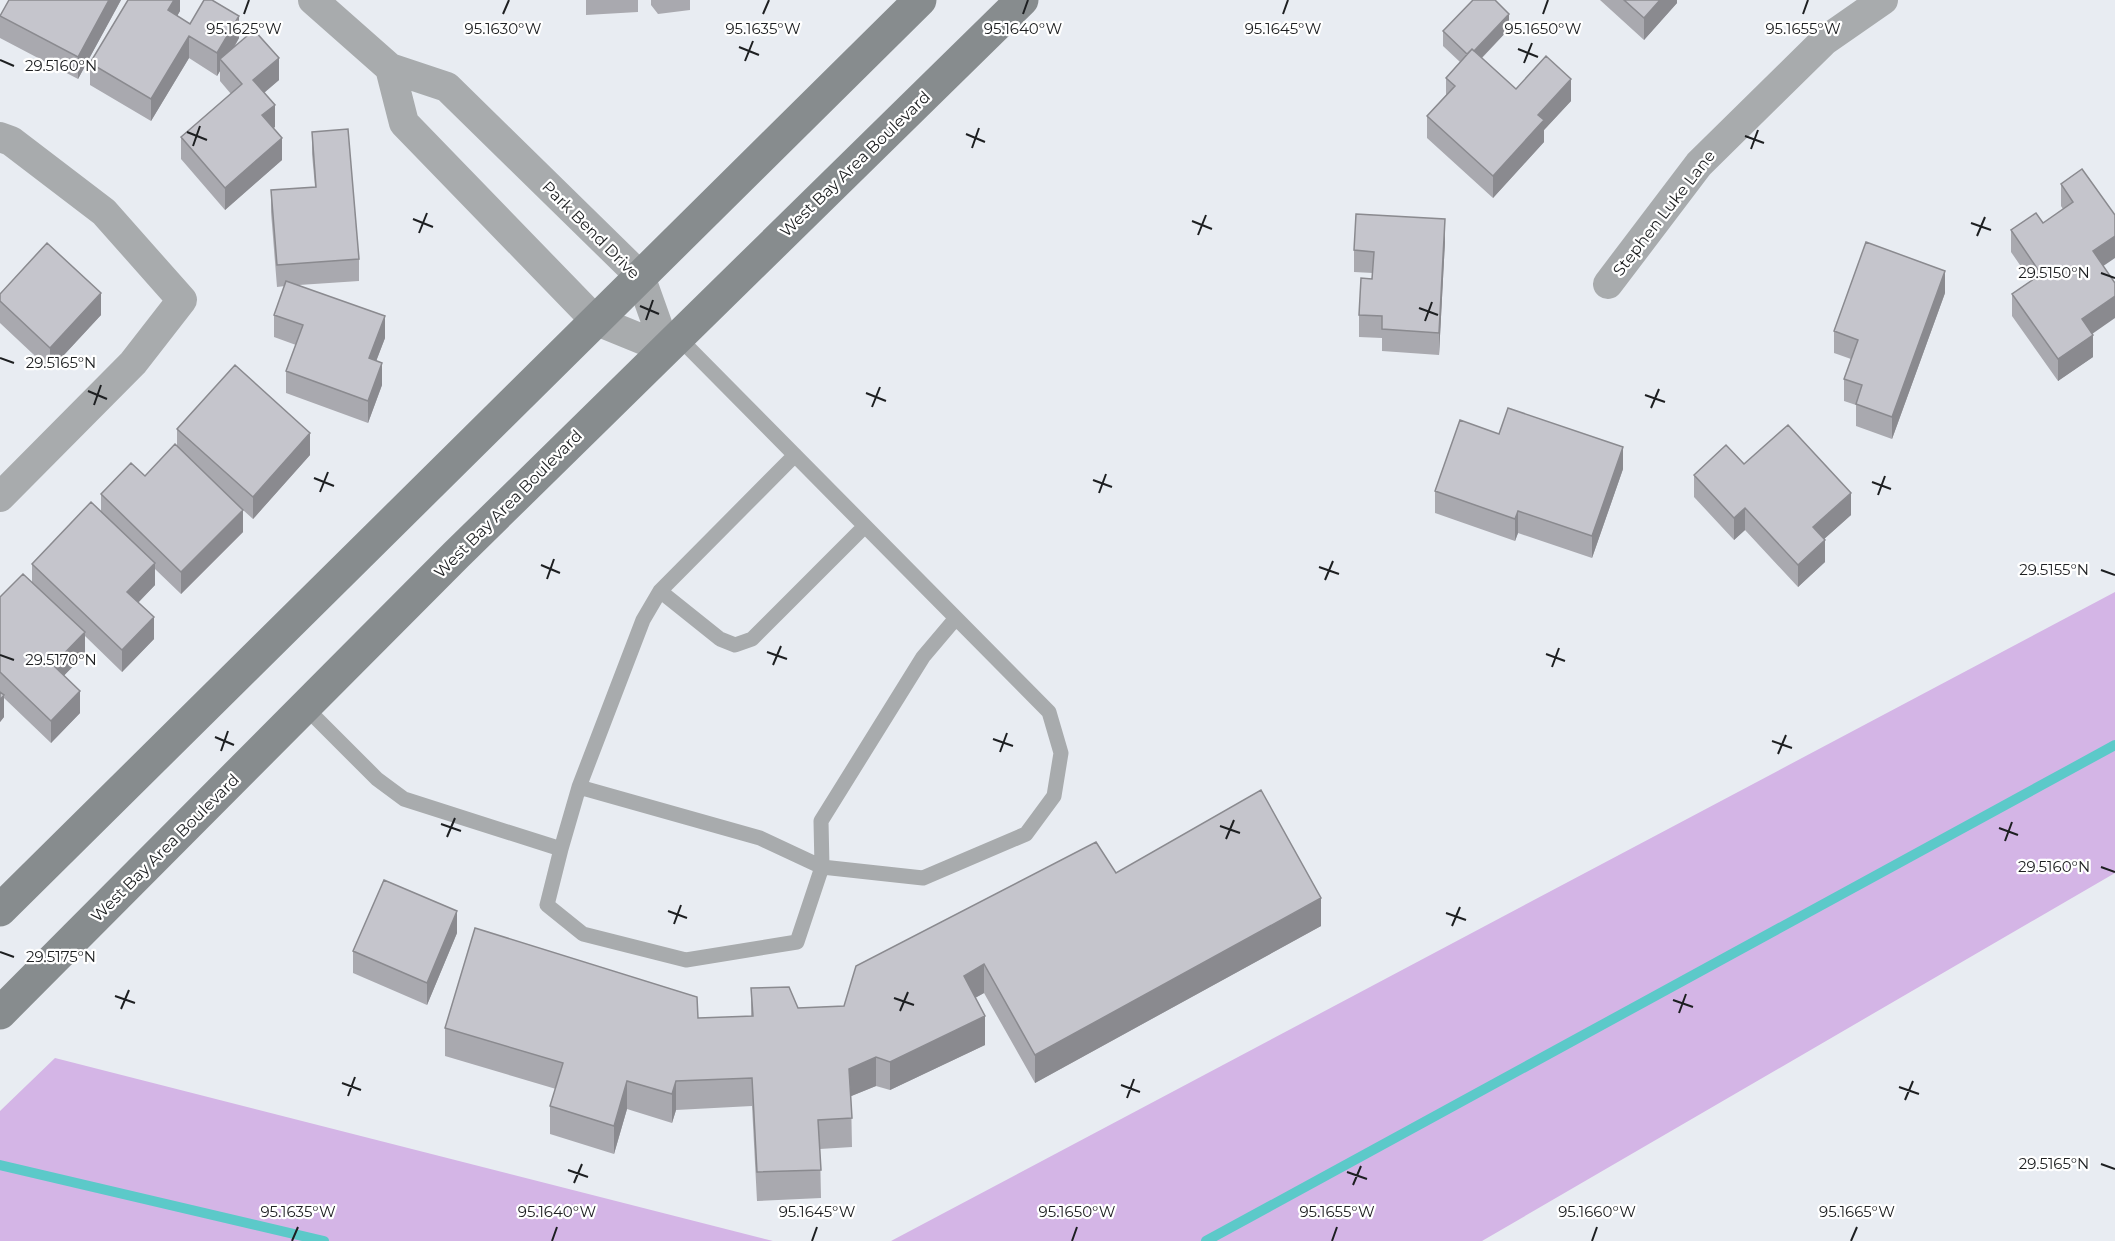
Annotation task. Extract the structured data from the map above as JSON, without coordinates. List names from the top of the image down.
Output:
{
  "streets": {
    "main road": ["West Bay Area Boulevard"],
    "street": ["Stephen Luke Lane", "Park Bend Drive"]
  },
  "crossings": [
    ["West Bay Area Boulevard", "Park Bend Drive"]
  ],
  "coordinates": [
    "95.1625°W",
    "95.1630°W",
    "95.1635°W",
    "95.1640°W",
    "95.1645°W",
    "95.1650°W",
    "95.1655°W",
    "29.5160°N",
    "29.5150°N",
    "29.5165°N",
    "29.5155°N",
    "29.5170°N",
    "29.5175°N",
    "95.1660°W",
    "95.1665°W"
  ]
}
